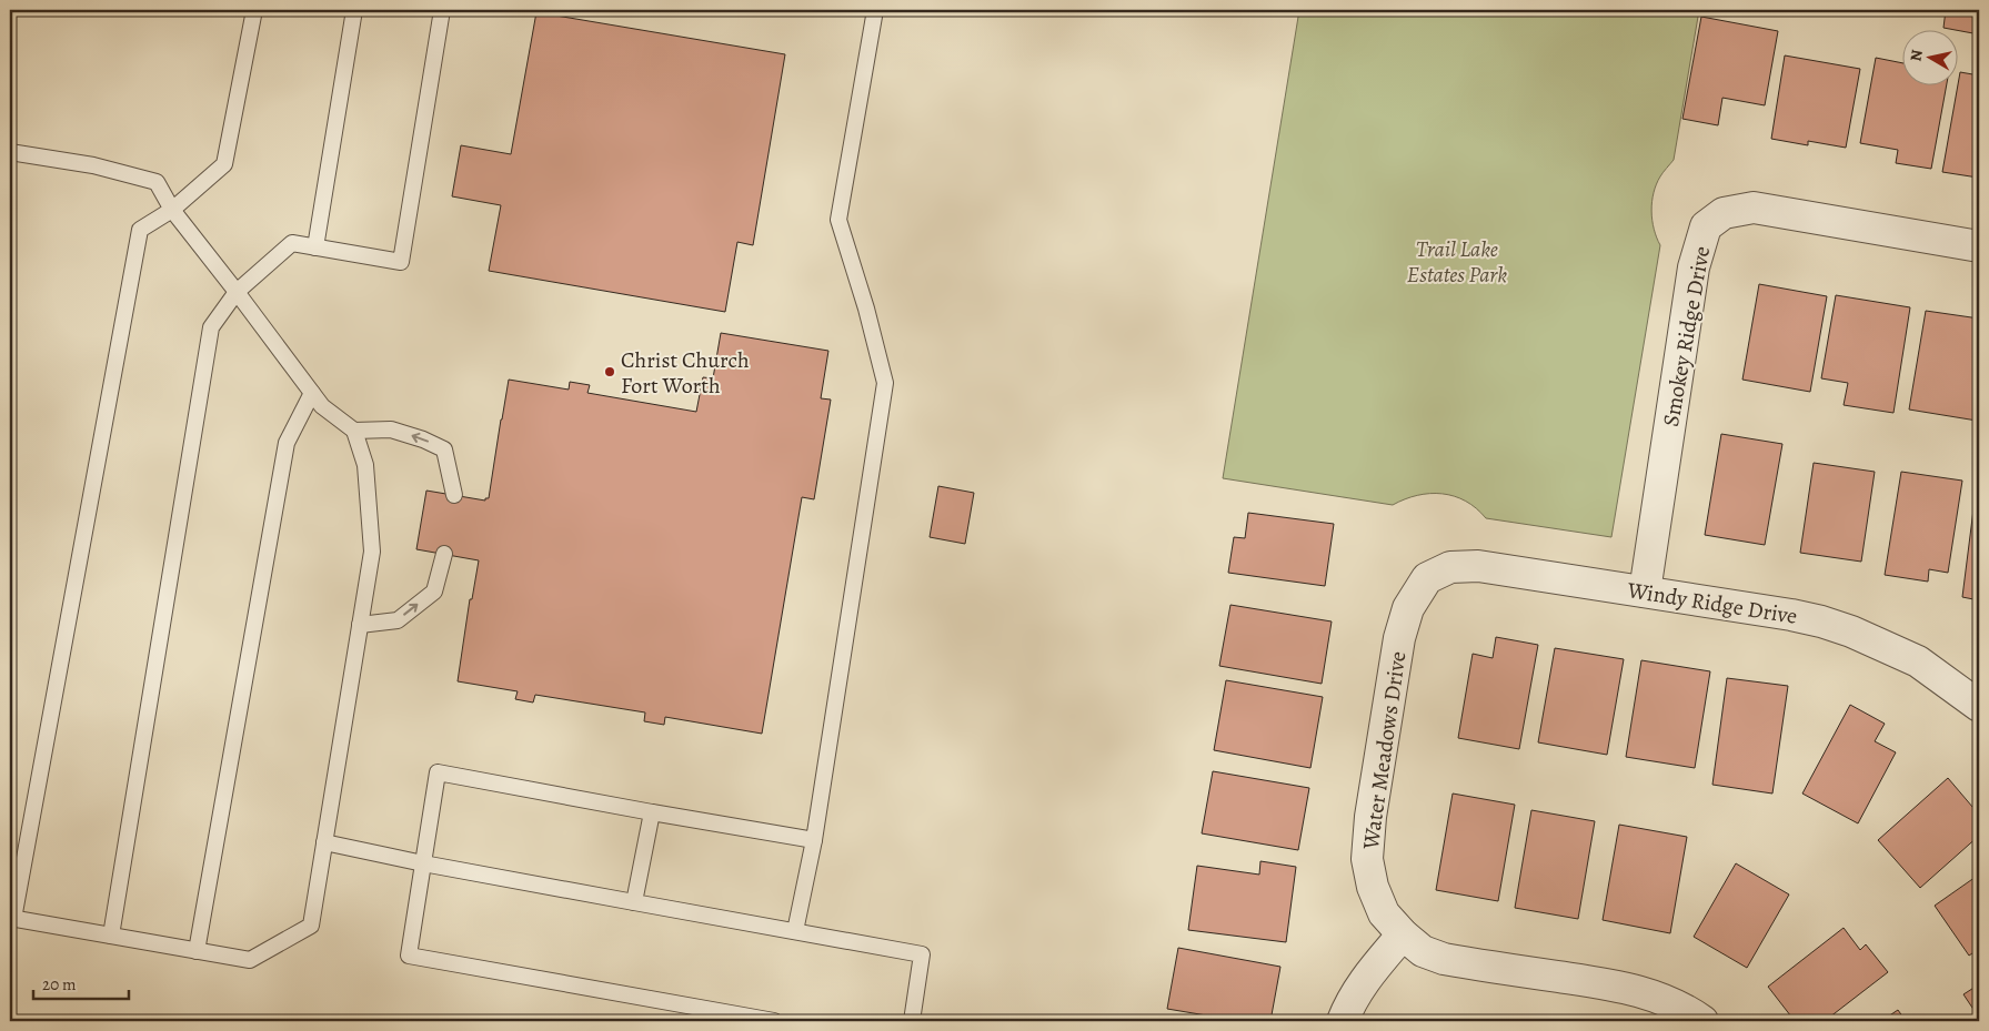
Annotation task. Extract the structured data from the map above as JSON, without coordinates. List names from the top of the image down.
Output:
{
  "streets": {
    "street": ["Smokey Ridge Drive", "Windy Ridge Drive", "Water Meadows Drive"]
  },
  "crossings": [
    ["Smokey Ridge Drive", "Windy Ridge Drive"],
    ["Windy Ridge Drive", "Water Meadows Drive"]
  ],
  "parks": ["Trail Lake Estates Park"],
  "places": ["Christ Church Fort Worth"],
  "scale_bar": "20 m",
  "north": "left"
}
